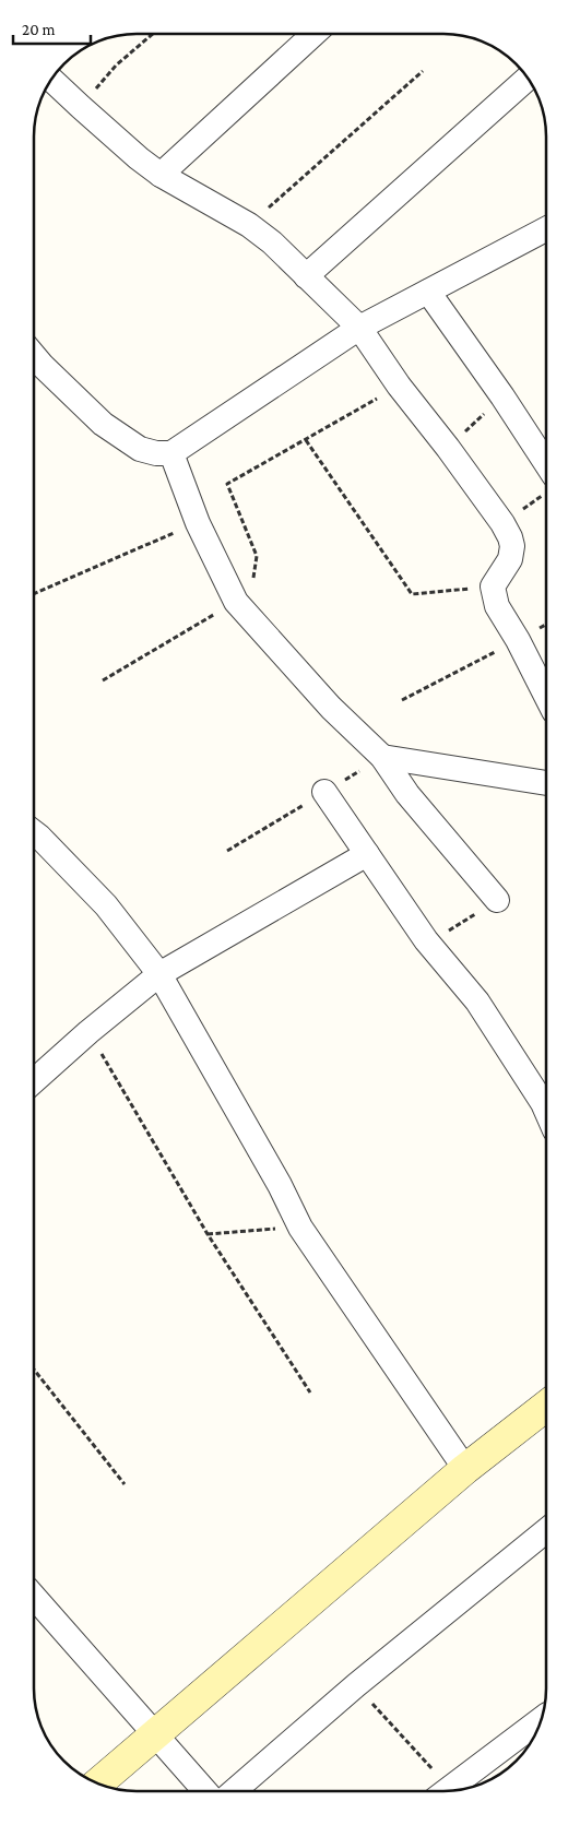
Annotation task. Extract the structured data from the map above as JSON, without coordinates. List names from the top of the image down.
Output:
{
  "scale_bar": "20 m"
}
